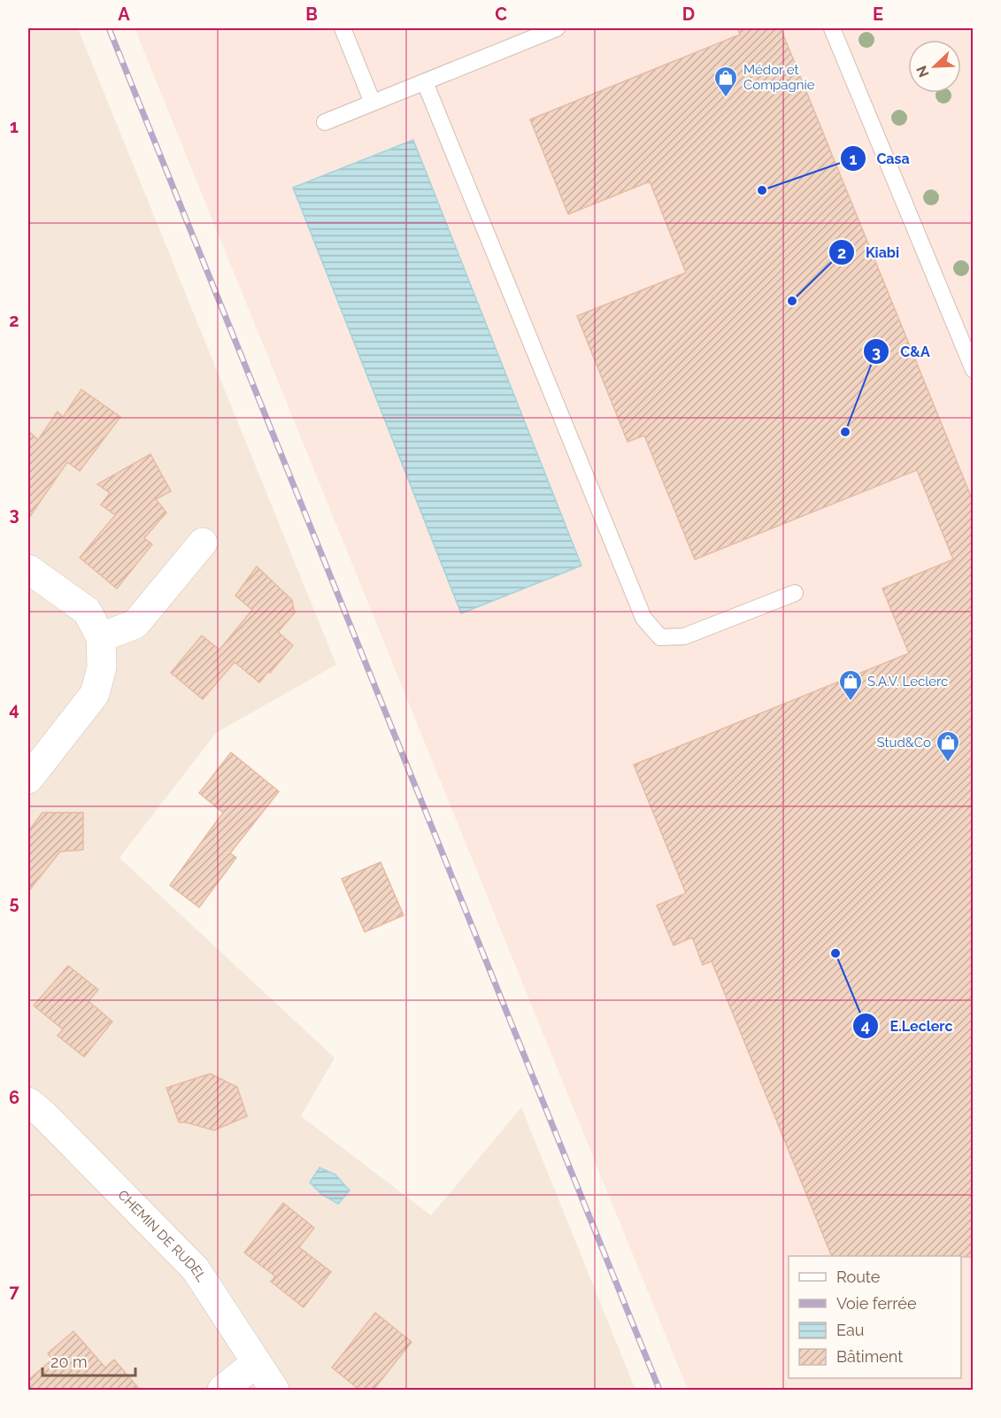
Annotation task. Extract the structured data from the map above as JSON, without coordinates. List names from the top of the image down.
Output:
{
  "streets": {
    "street": ["CHEMIN DE RUDEL"]
  },
  "places": {
    "shop": ["Médor et Compagnie", "S.A.V. Leclerc", "Stud&Co"],
    "other": [
      "Casa",
      "Kiabi",
      "C&A",
      "E.Leclerc"
    ]
  },
  "legend": [
    "Route",
    "Voie ferrée",
    "Eau",
    "Bâtiment"
  ],
  "scale_bar": "20 m",
  "north": "bottom left",
  "grid": {
    "columns": [
      "A",
      "B",
      "C",
      "D",
      "E"
    ],
    "rows": [
      "1",
      "2",
      "3",
      "4",
      "5",
      "6",
      "7"
    ]
  }
}
